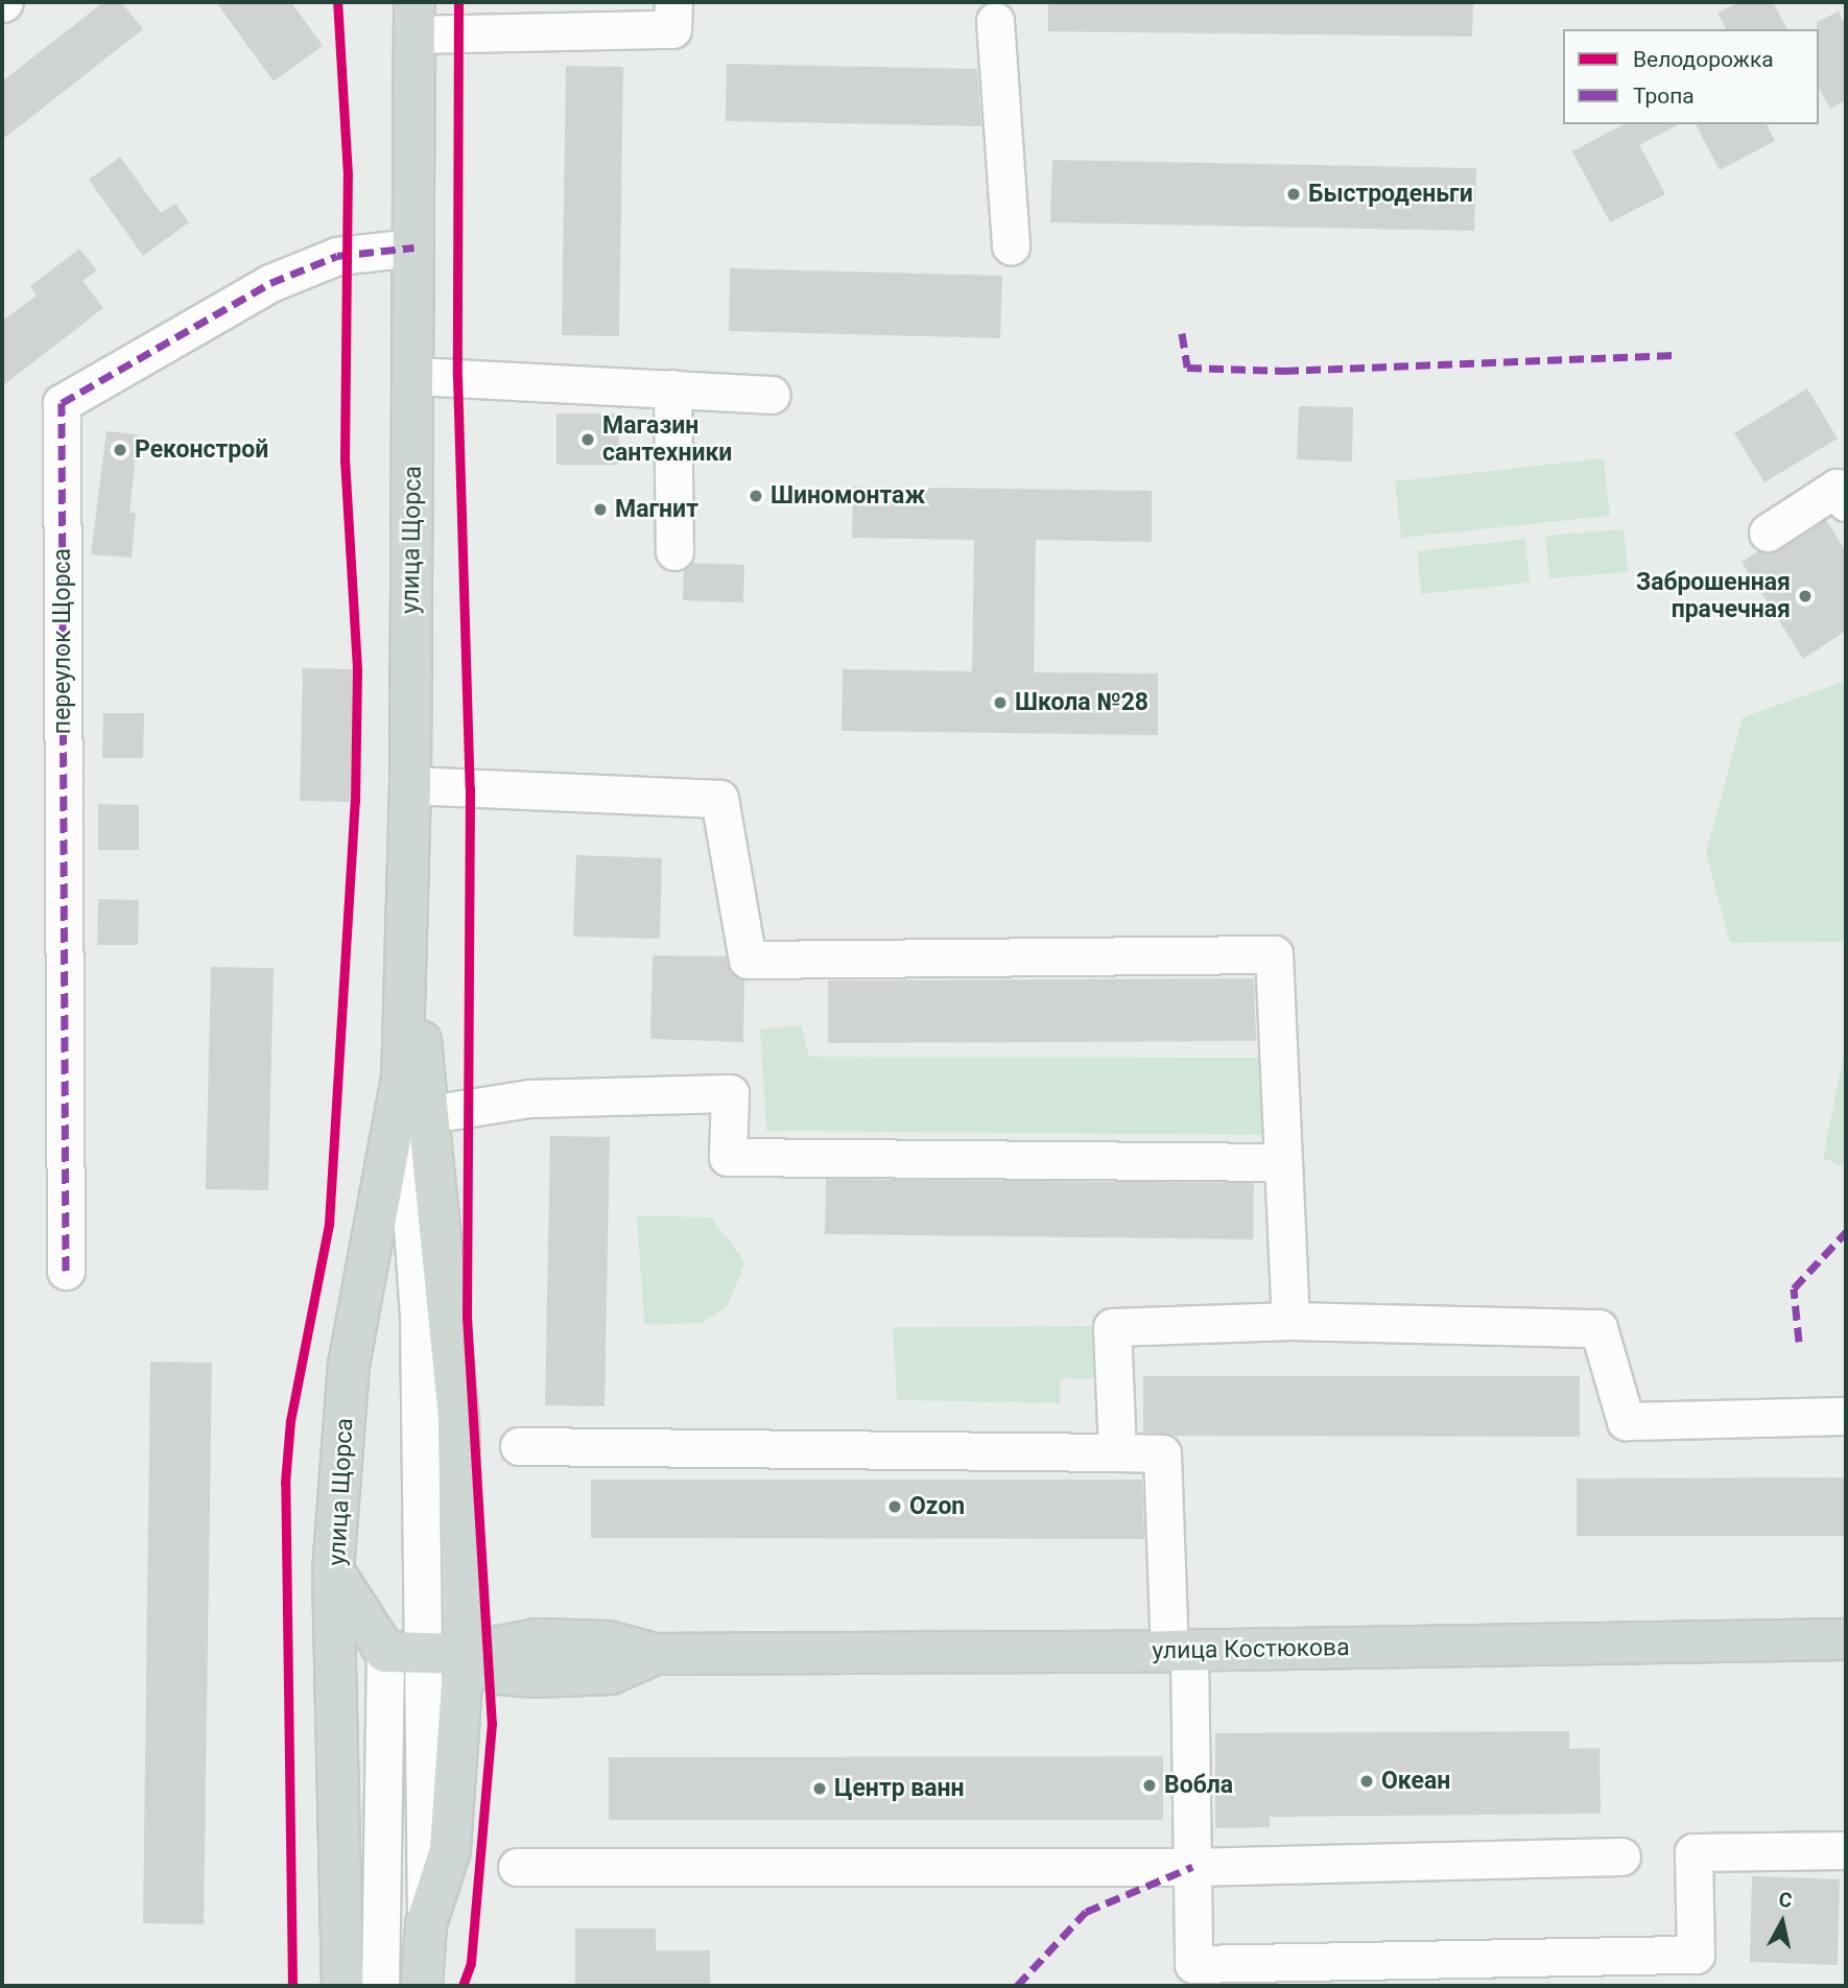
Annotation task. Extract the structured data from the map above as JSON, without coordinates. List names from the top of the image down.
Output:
{
  "streets": {
    "main road": ["улица Щорса", "улица Костюкова"],
    "street": ["переулок Щорса"]
  },
  "crossings": [
    ["улица Щорса", "переулок Щорса"],
    ["улица Щорса", "улица Костюкова"]
  ],
  "places": [
    "Быстроденьги",
    "Магазин сантехники",
    "Реконстрой",
    "Шиномонтаж",
    "Магнит",
    "Заброшенная прачечная",
    "Школа №28",
    "Ozon",
    "Океан",
    "Вобла",
    "Центр ванн"
  ],
  "legend": ["Велодорожка", "Тропа"],
  "north": "top"
}
